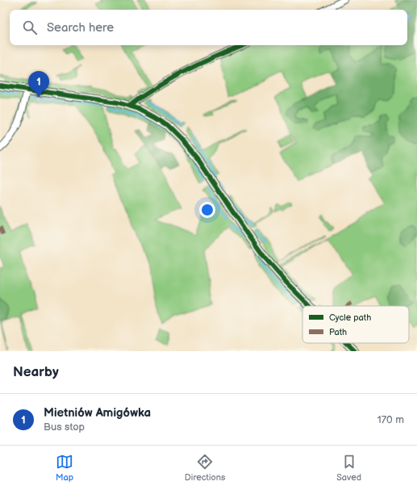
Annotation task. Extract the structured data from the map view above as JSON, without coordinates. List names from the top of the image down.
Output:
{
  "legend": ["Cycle path", "Path"],
  "page": {
    "search": "Search here",
    "pins": "1",
    "heading": "Nearby",
    "list": [
      {
        "mark": "1",
        "name": "Mietniów Amigówka",
        "note": "Bus stop",
        "value": "170 m"
      }
    ],
    "nav": ["Map", "Directions", "Saved"]
  }
}
